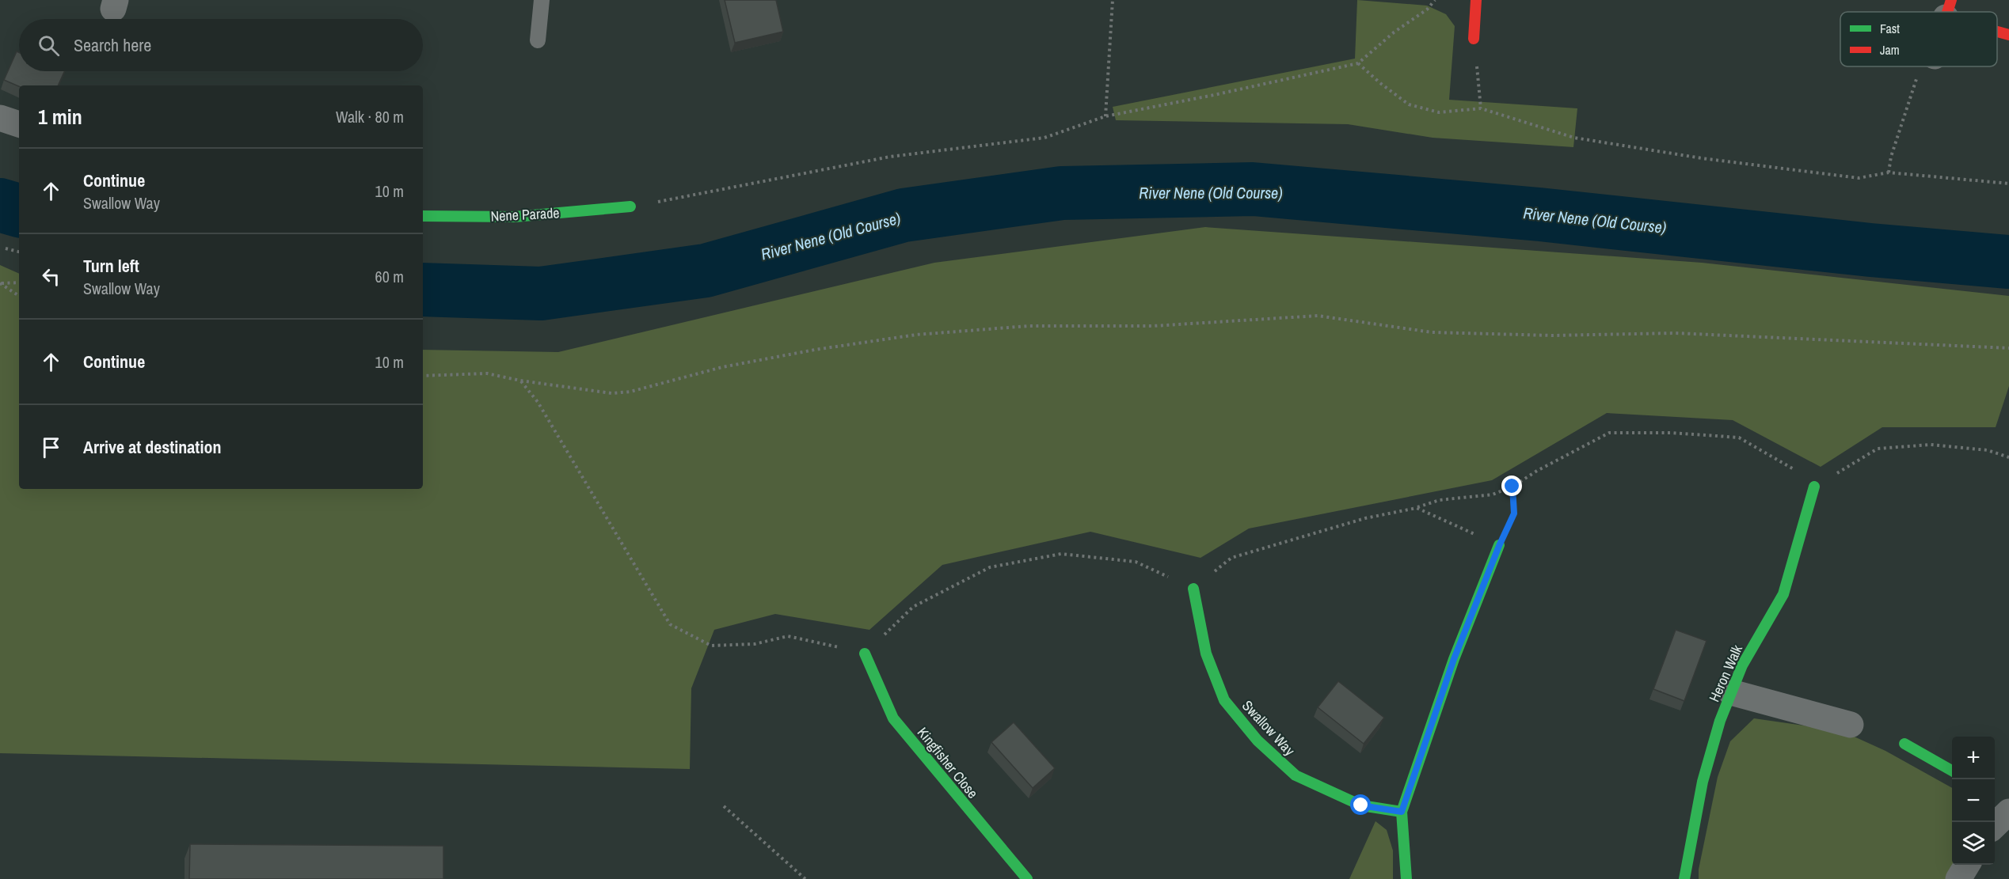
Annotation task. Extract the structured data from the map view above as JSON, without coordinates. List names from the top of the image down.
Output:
{
  "streets": {
    "street": [
      "Nene Parade",
      "Heron Walk",
      "Swallow Way",
      "Kingfisher Close"
    ]
  },
  "water": ["River Nene (Old Course)"],
  "legend": ["Fast", "Jam"],
  "page": {
    "search": "Search here",
    "heading": ["1 min", "Walk · 80 m"],
    "list": [
      ["Continue", "Swallow Way", "10 m"],
      ["Turn left", "Swallow Way", "60 m"],
      ["Continue", "10 m"],
      "Arrive at destination"
    ],
    "map_buttons": ["+", "−"]
  }
}
